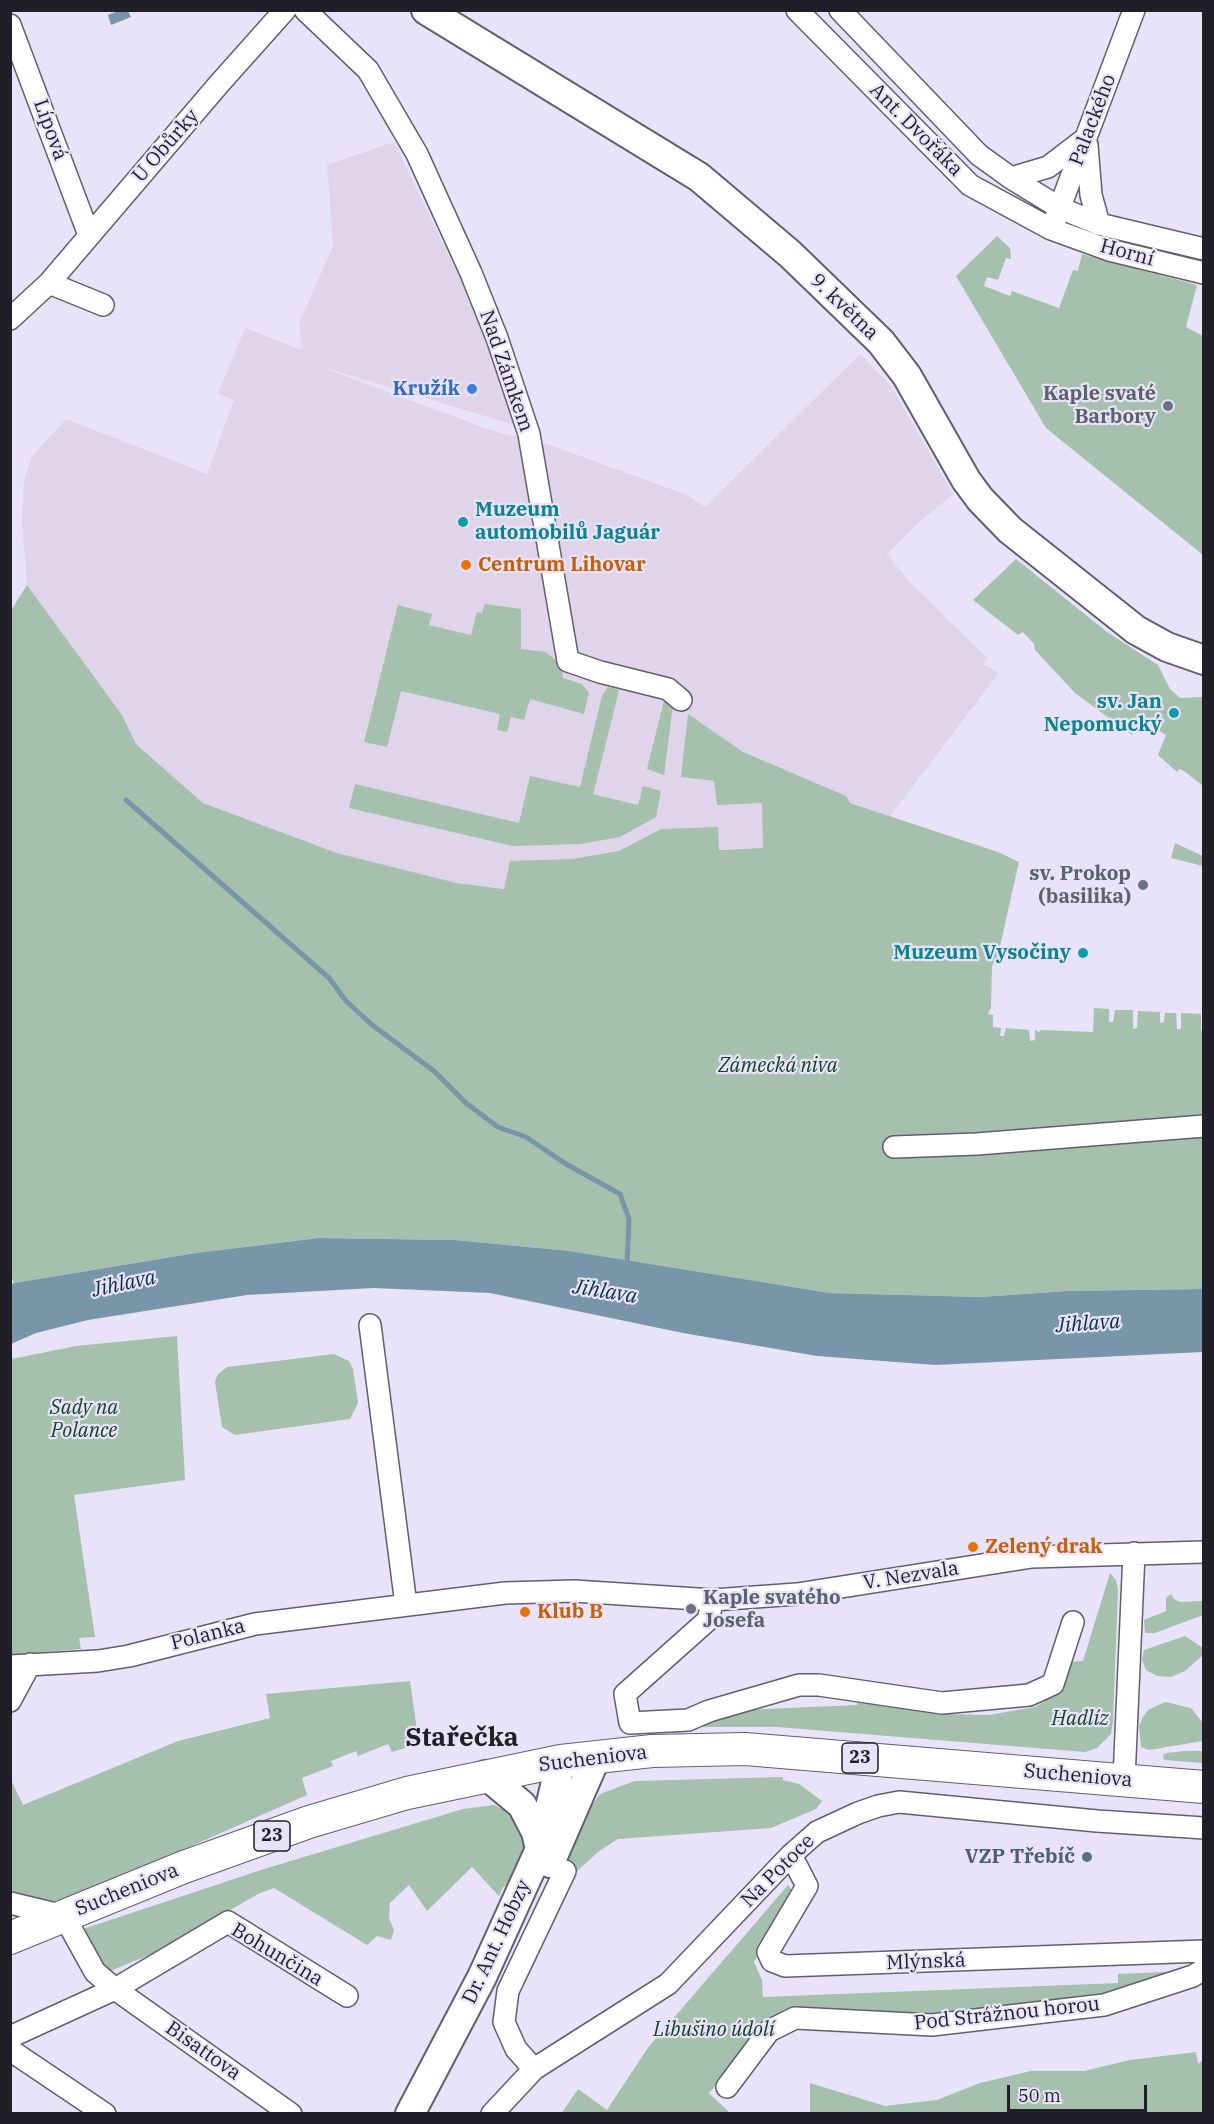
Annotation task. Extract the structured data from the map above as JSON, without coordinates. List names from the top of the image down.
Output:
{
  "streets": {
    "main road": [
      "9. května",
      "23",
      "Sucheniova",
      "Dr. Ant. Hobzy"
    ],
    "street": [
      "Palackého",
      "Lípová",
      "Ant. Dvořáka",
      "U Obůrky",
      "Horní",
      "Nad Zámkem",
      "V. Nezvala",
      "Polanka",
      "Na Potoce",
      "Bohunčina",
      "Mlýnská",
      "Pod Strážnou horou",
      "Bisattova"
    ]
  },
  "crossings": [
    ["Palackého", "Ant. Dvořáka"],
    ["Palackého", "Horní"],
    ["Lípová", "U Obůrky"],
    ["Ant. Dvořáka", "Horní"],
    ["V. Nezvala", "Polanka"],
    ["Sucheniova", "Dr. Ant. Hobzy"],
    ["Sucheniova", "Bisattova"],
    ["Na Potoce", "Dr. Ant. Hobzy"],
    ["Na Potoce", "Mlýnská"],
    ["Bohunčina", "Bisattova"]
  ],
  "districts": ["Stařečka"],
  "water": ["Jihlava"],
  "parks": [
    "Zámecká niva",
    "Sady na Polance",
    "Hadlíz",
    "Libušino údolí"
  ],
  "places": [
    "Kružík",
    "Kaple svaté Barbory",
    "Muzeum automobilů Jaguár",
    "Centrum Lihovar",
    "sv. Jan Nepomucký",
    "sv. Prokop (basilika)",
    "Muzeum Vysočiny",
    "Zelený drak",
    "Kaple svatého Josefa",
    "Klub B",
    "VZP Třebíč"
  ],
  "scale_bar": "50 m"
}
